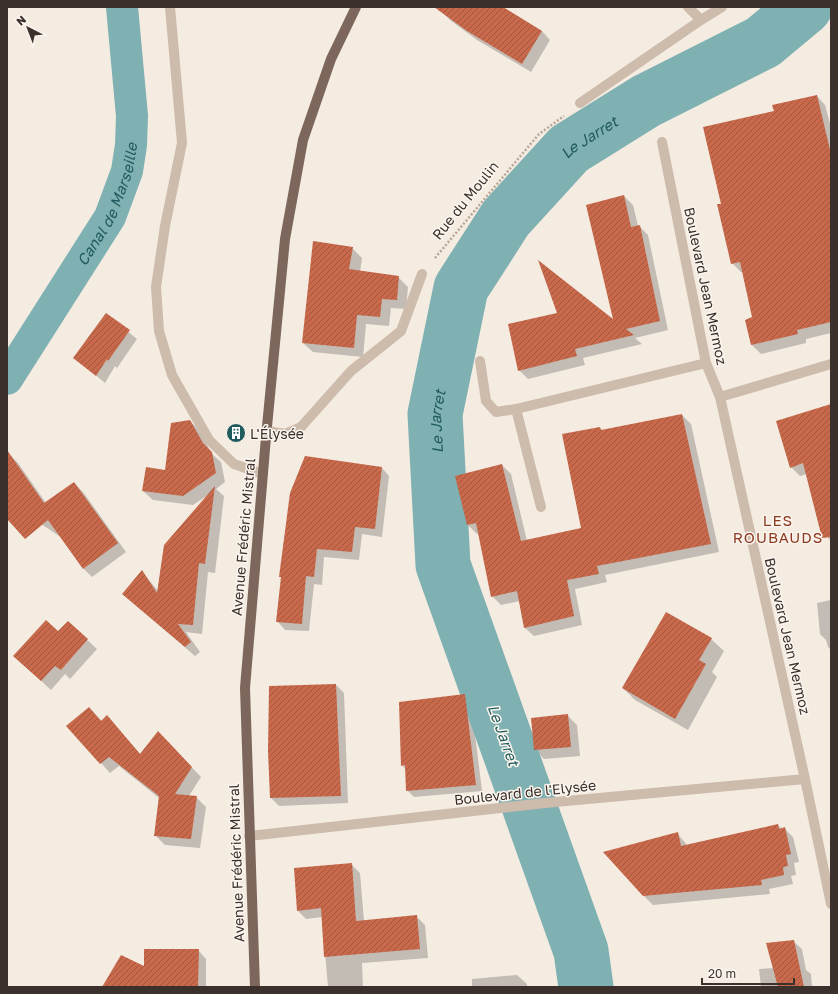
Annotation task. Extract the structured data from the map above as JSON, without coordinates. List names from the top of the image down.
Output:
{
  "streets": {
    "main road": ["Avenue Frédéric Mistral"],
    "street": ["Boulevard Jean Mermoz", "Boulevard de l'Elysée"],
    "path": ["Rue du Moulin"]
  },
  "crossings": [
    ["Boulevard Jean Mermoz", "Boulevard de l'Elysée"],
    ["Avenue Frédéric Mistral", "Boulevard de l'Elysée"]
  ],
  "districts": ["LES ROUBAUDS"],
  "water": ["Le Jarret", "Canal de Marseille"],
  "places": {
    "building": ["L'Élysée"]
  },
  "scale_bar": "20 m",
  "north": "top left"
}
